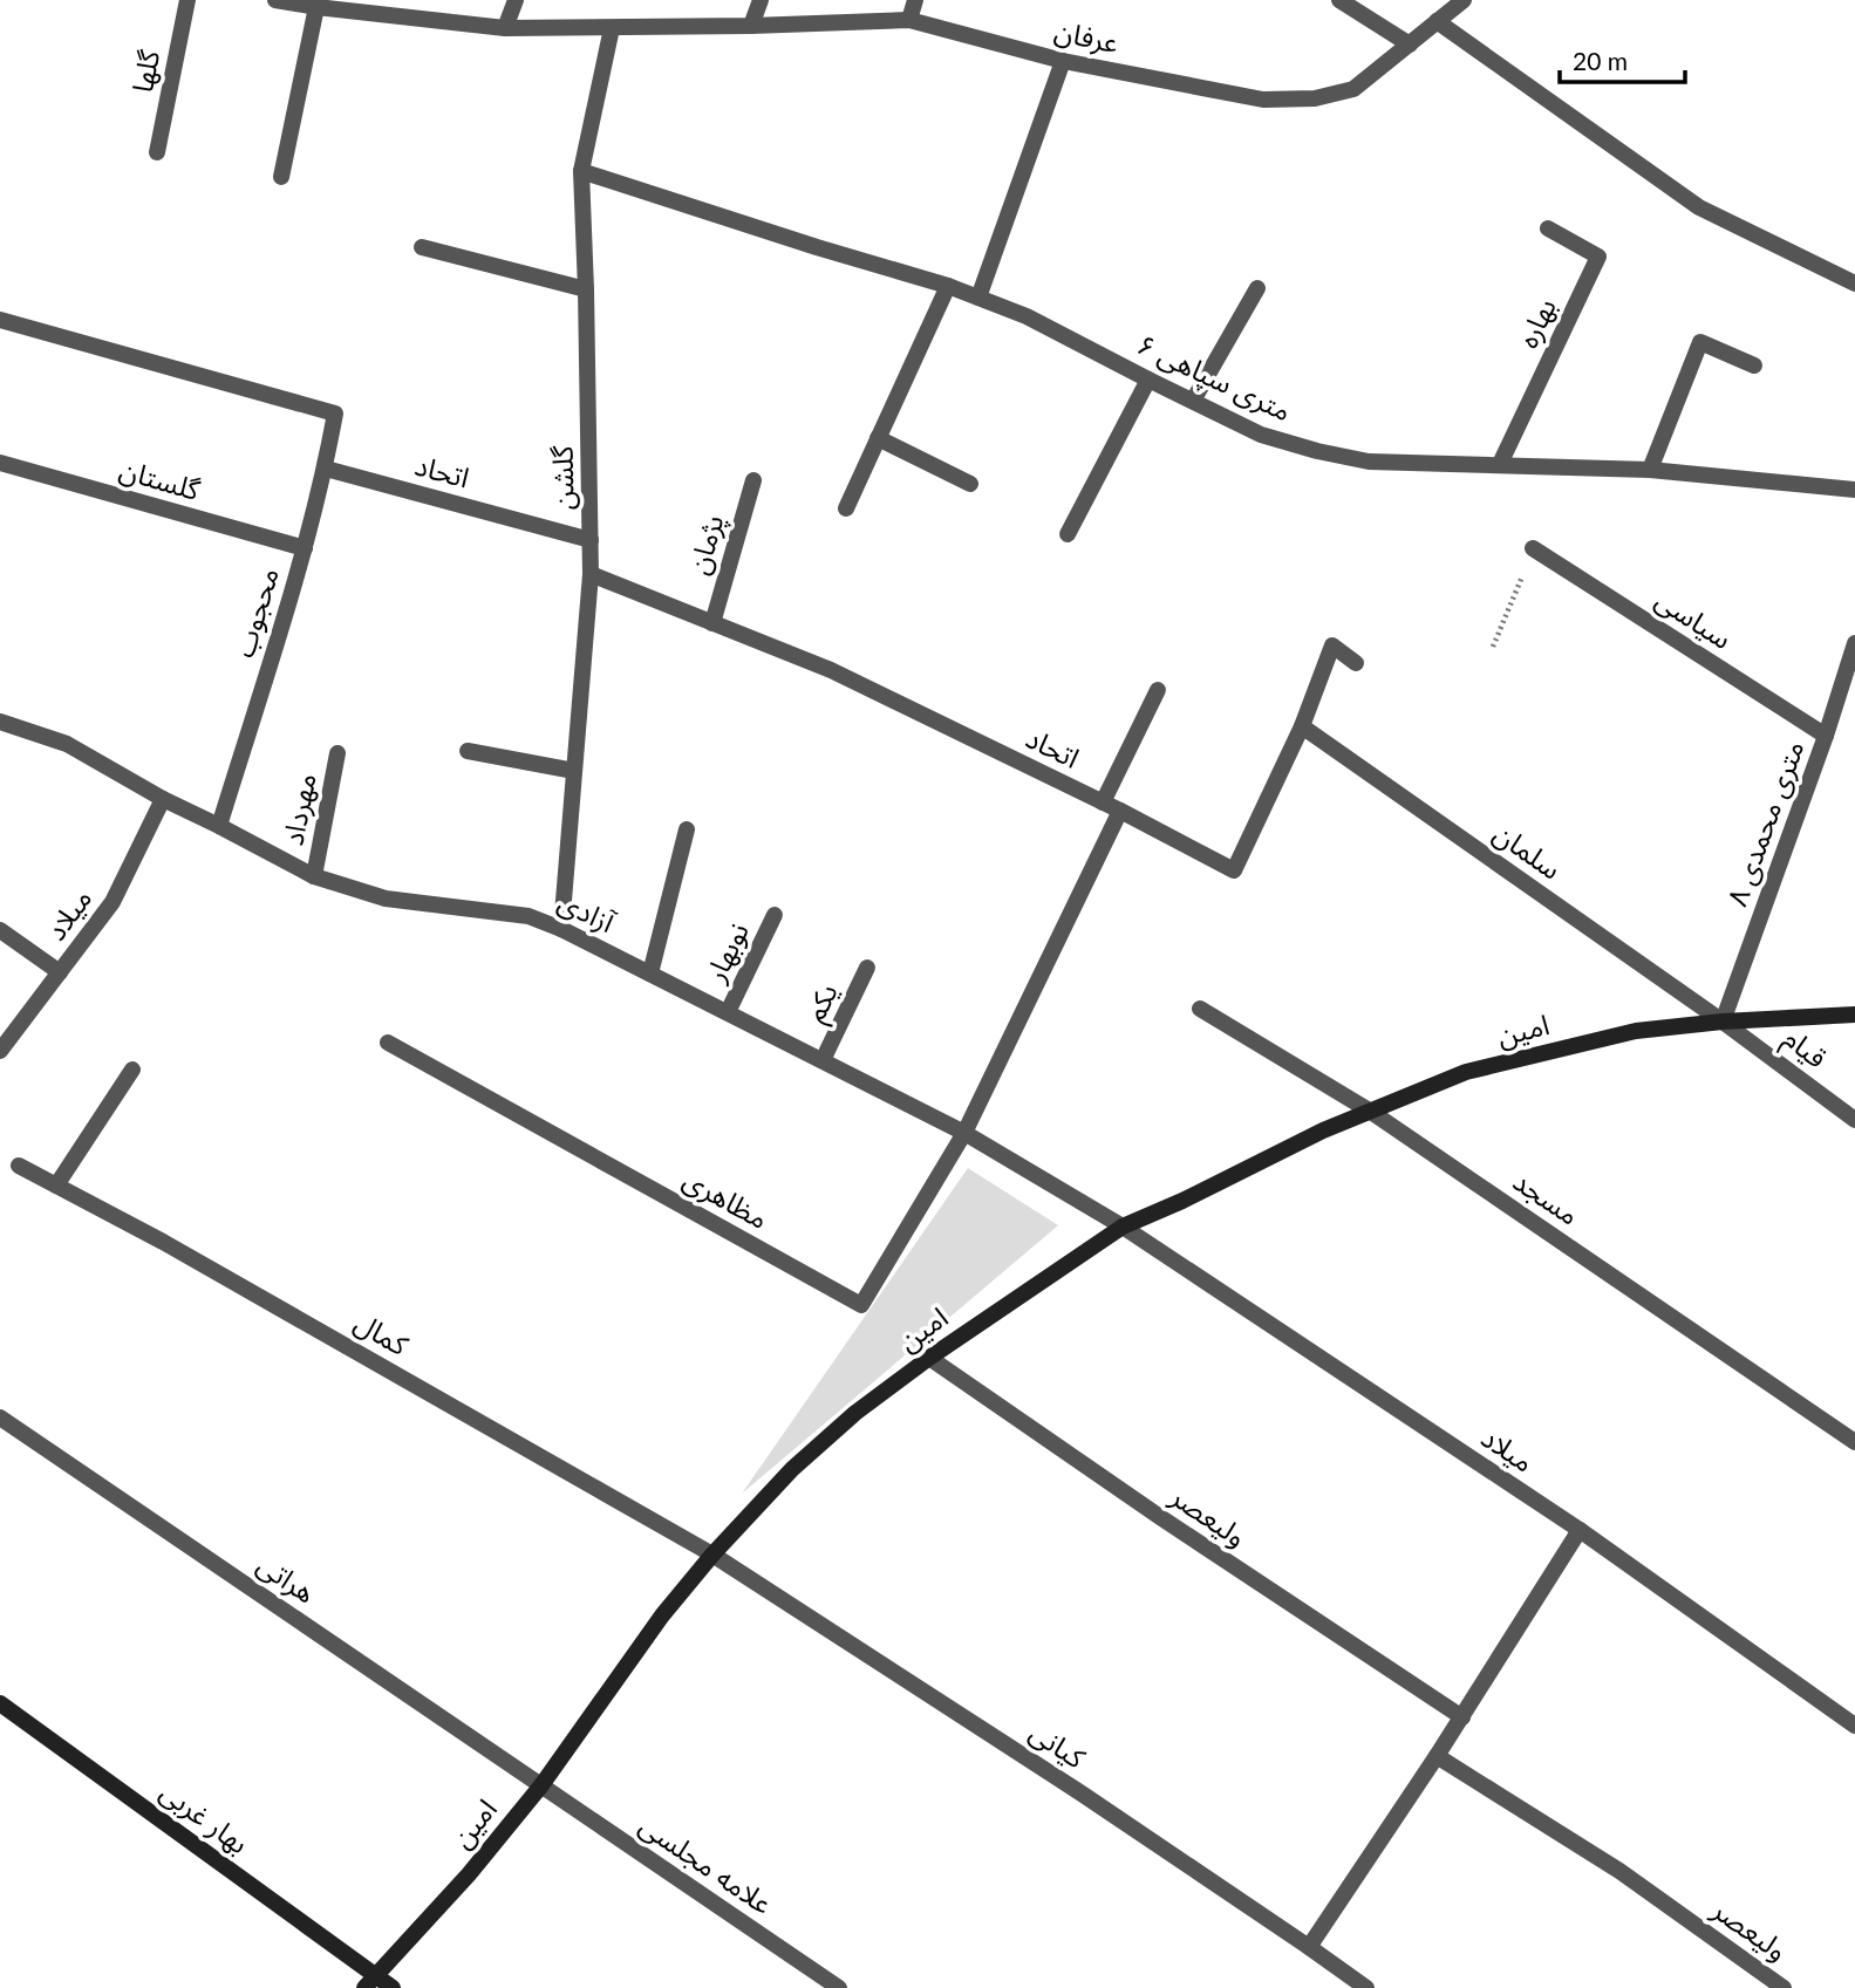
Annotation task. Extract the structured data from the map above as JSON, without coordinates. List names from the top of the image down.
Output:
{
  "streets": {
    "main road": ["امین", "بهار غربی"],
    "street": [
      "عرفان",
      "گلها",
      "بهاره",
      "۶ متری سپاهی",
      "اتحاد",
      "گلشن",
      "گلستان",
      "پژمان",
      "محجوب",
      "سیاسی",
      "مهرداد",
      "۸ متری محمدی",
      "سلمان",
      "آزادی",
      "میلاد",
      "نوبهار",
      "یکم",
      "قیام",
      "مسجد",
      "مظاهری",
      "کمال",
      "ولیعصر",
      "هراتی",
      "کیانی",
      "علامه مجلسی"
    ]
  },
  "crossings": [
    ["عرفان", "گلشن"],
    ["بهاره", "۶ متری سپاهی"],
    ["۶ متری سپاهی", "گلشن"],
    ["اتحاد", "گلشن"],
    ["اتحاد", "پژمان"],
    ["اتحاد", "محجوب"],
    ["اتحاد", "سلمان"],
    ["گلشن", "آزادی"],
    ["گلستان", "محجوب"],
    ["محجوب", "آزادی"],
    ["سیاسی", "۸ متری محمدی"],
    ["مهرداد", "آزادی"],
    ["۸ متری محمدی", "سلمان"],
    ["۸ متری محمدی", "امین"],
    ["۸ متری محمدی", "قیام"],
    ["سلمان", "امین"],
    ["سلمان", "قیام"],
    ["آزادی", "میلاد"],
    ["آزادی", "نوبهار"],
    ["آزادی", "یکم"],
    ["آزادی", "امین"],
    ["آزادی", "مظاهری"],
    ["میلاد", "امین"],
    ["امین", "قیام"],
    ["امین", "مسجد"],
    ["امین", "کمال"],
    ["امین", "ولیعصر"],
    ["امین", "هراتی"],
    ["امین", "کیانی"],
    ["امین", "بهار غربی"],
    ["امین", "علامه مجلسی"],
    ["کمال", "کیانی"],
    ["هراتی", "علامه مجلسی"]
  ],
  "scale_bar": "20 m"
}
